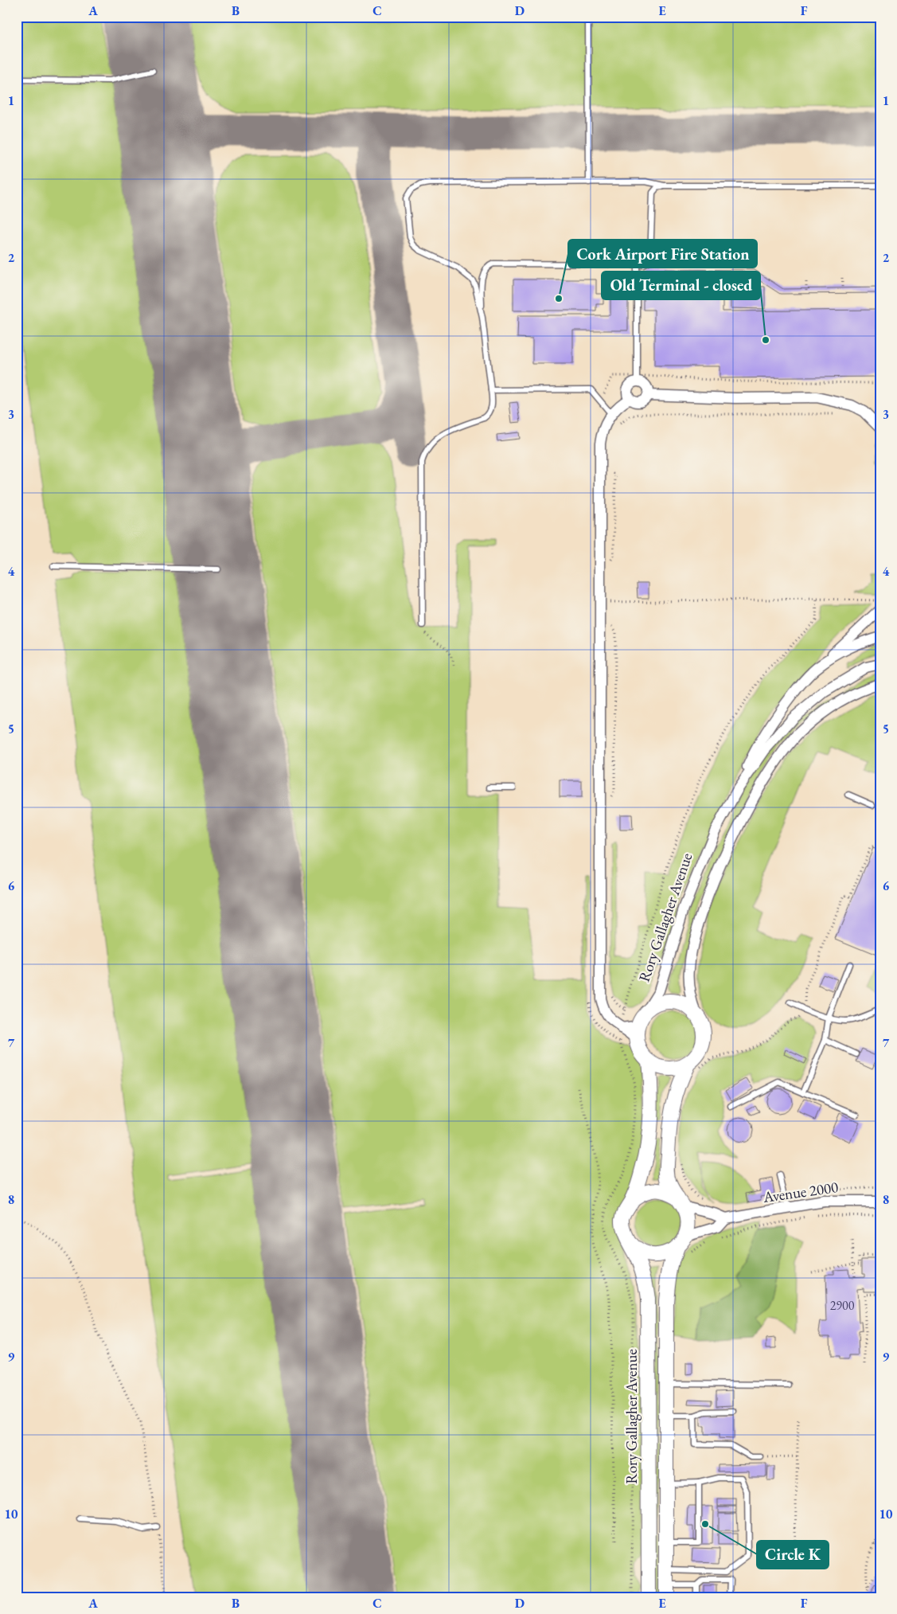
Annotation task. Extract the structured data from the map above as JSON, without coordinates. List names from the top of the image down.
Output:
{
  "streets": {
    "street": ["Rory Gallagher Avenue", "Avenue 2000"]
  },
  "places": ["Cork Airport Fire Station", "Old Terminal - closed", "Circle K"],
  "house_numbers": ["2900"],
  "grid": {
    "columns": [
      "A",
      "B",
      "C",
      "D",
      "E",
      "F"
    ],
    "rows": [
      "1",
      "2",
      "3",
      "4",
      "5",
      "6",
      "7",
      "8",
      "9",
      "10"
    ]
  }
}
